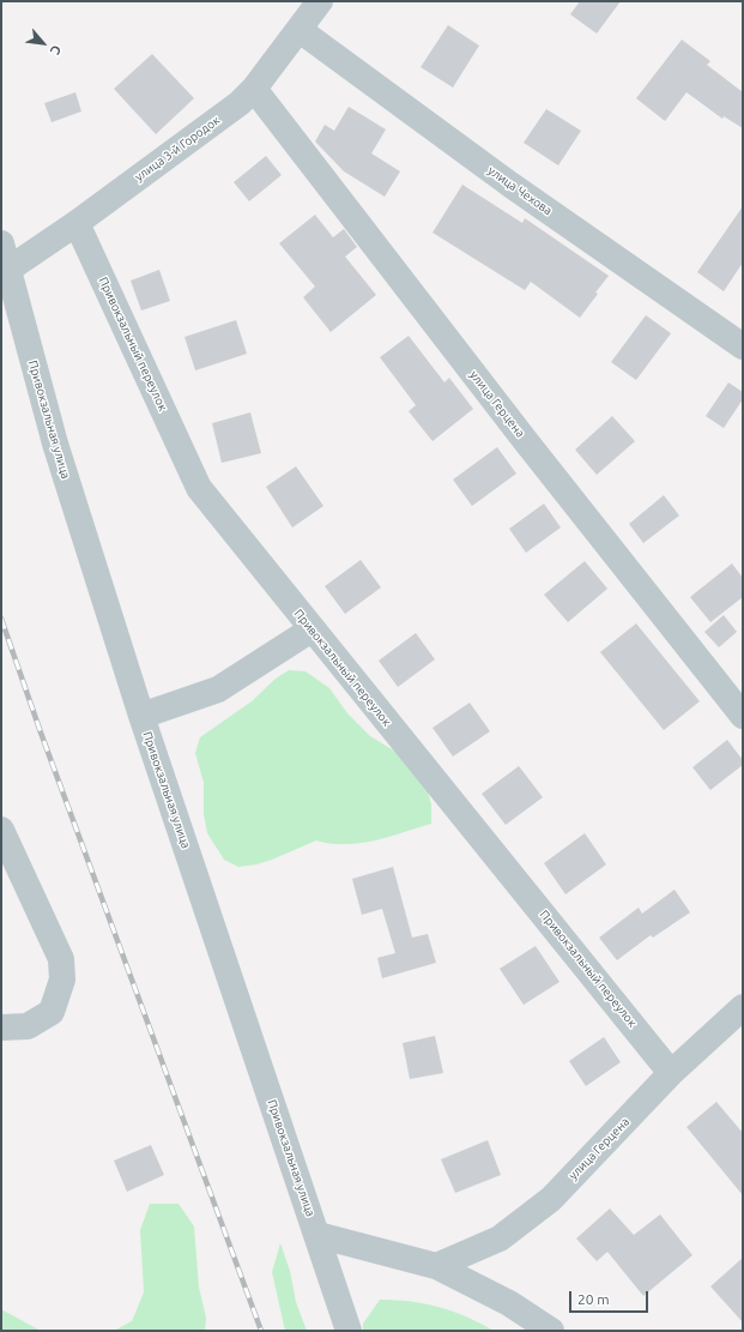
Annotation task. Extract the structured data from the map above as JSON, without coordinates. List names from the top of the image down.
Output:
{
  "streets": {
    "street": [
      "улица 3-й Городок",
      "улица Чехова",
      "Привокзальный переулок",
      "улица Герцена",
      "Привокзальная улица"
    ]
  },
  "crossings": [
    ["улица 3-й Городок", "улица Чехова"],
    ["улица 3-й Городок", "Привокзальный переулок"],
    ["улица 3-й Городок", "улица Герцена"],
    ["улица 3-й Городок", "Привокзальная улица"],
    ["Привокзальный переулок", "улица Герцена"]
  ],
  "scale_bar": "20 m",
  "north": "bottom right"
}
